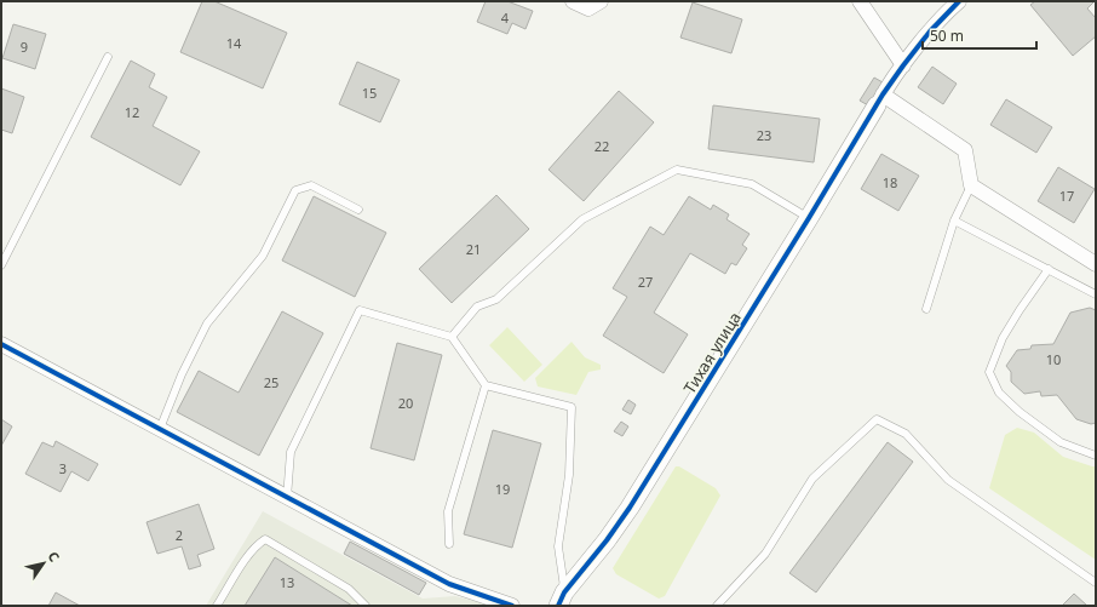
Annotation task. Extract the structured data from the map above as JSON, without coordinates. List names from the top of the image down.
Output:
{
  "streets": {
    "street": ["Тихая улица"]
  },
  "house_numbers": [
    "4",
    "14",
    "9",
    "15",
    "12",
    "23",
    "22",
    "18",
    "17",
    "21",
    "27",
    "10",
    "25",
    "20",
    "3",
    "19",
    "2",
    "13"
  ],
  "scale_bar": "50 m",
  "north": "top right"
}
